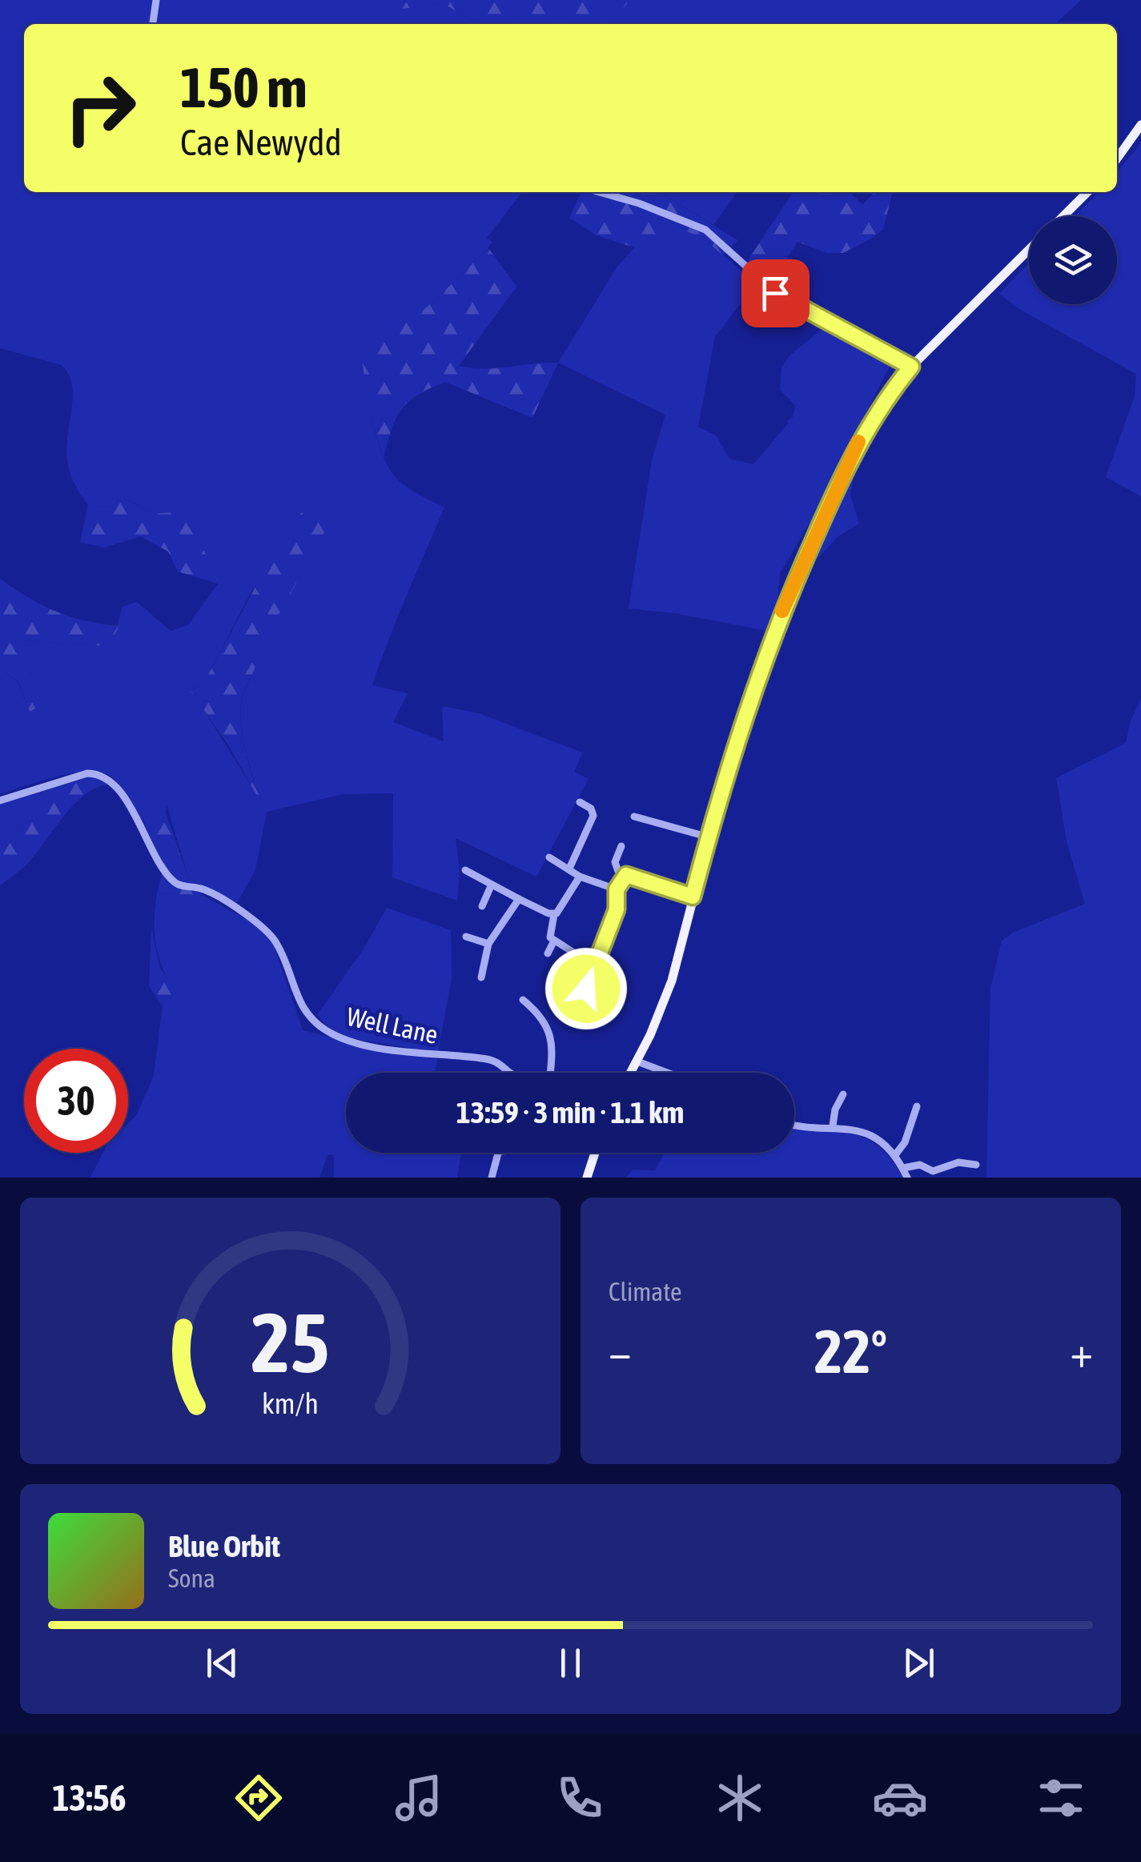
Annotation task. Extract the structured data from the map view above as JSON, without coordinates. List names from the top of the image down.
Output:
{
  "streets": {
    "street": ["Well Lane"]
  },
  "page": {
    "turn": ["150 m", "Cae Newydd"],
    "limit": "30",
    "trip": "13:59 · 3 min · 1.1 km",
    "tile": "Climate",
    "heat": ["−", "22°", "+"],
    "song": ["Blue Orbit", "Sona"],
    "tabs": "13:56",
    "gauge": ["25", "km/h"]
  }
}
